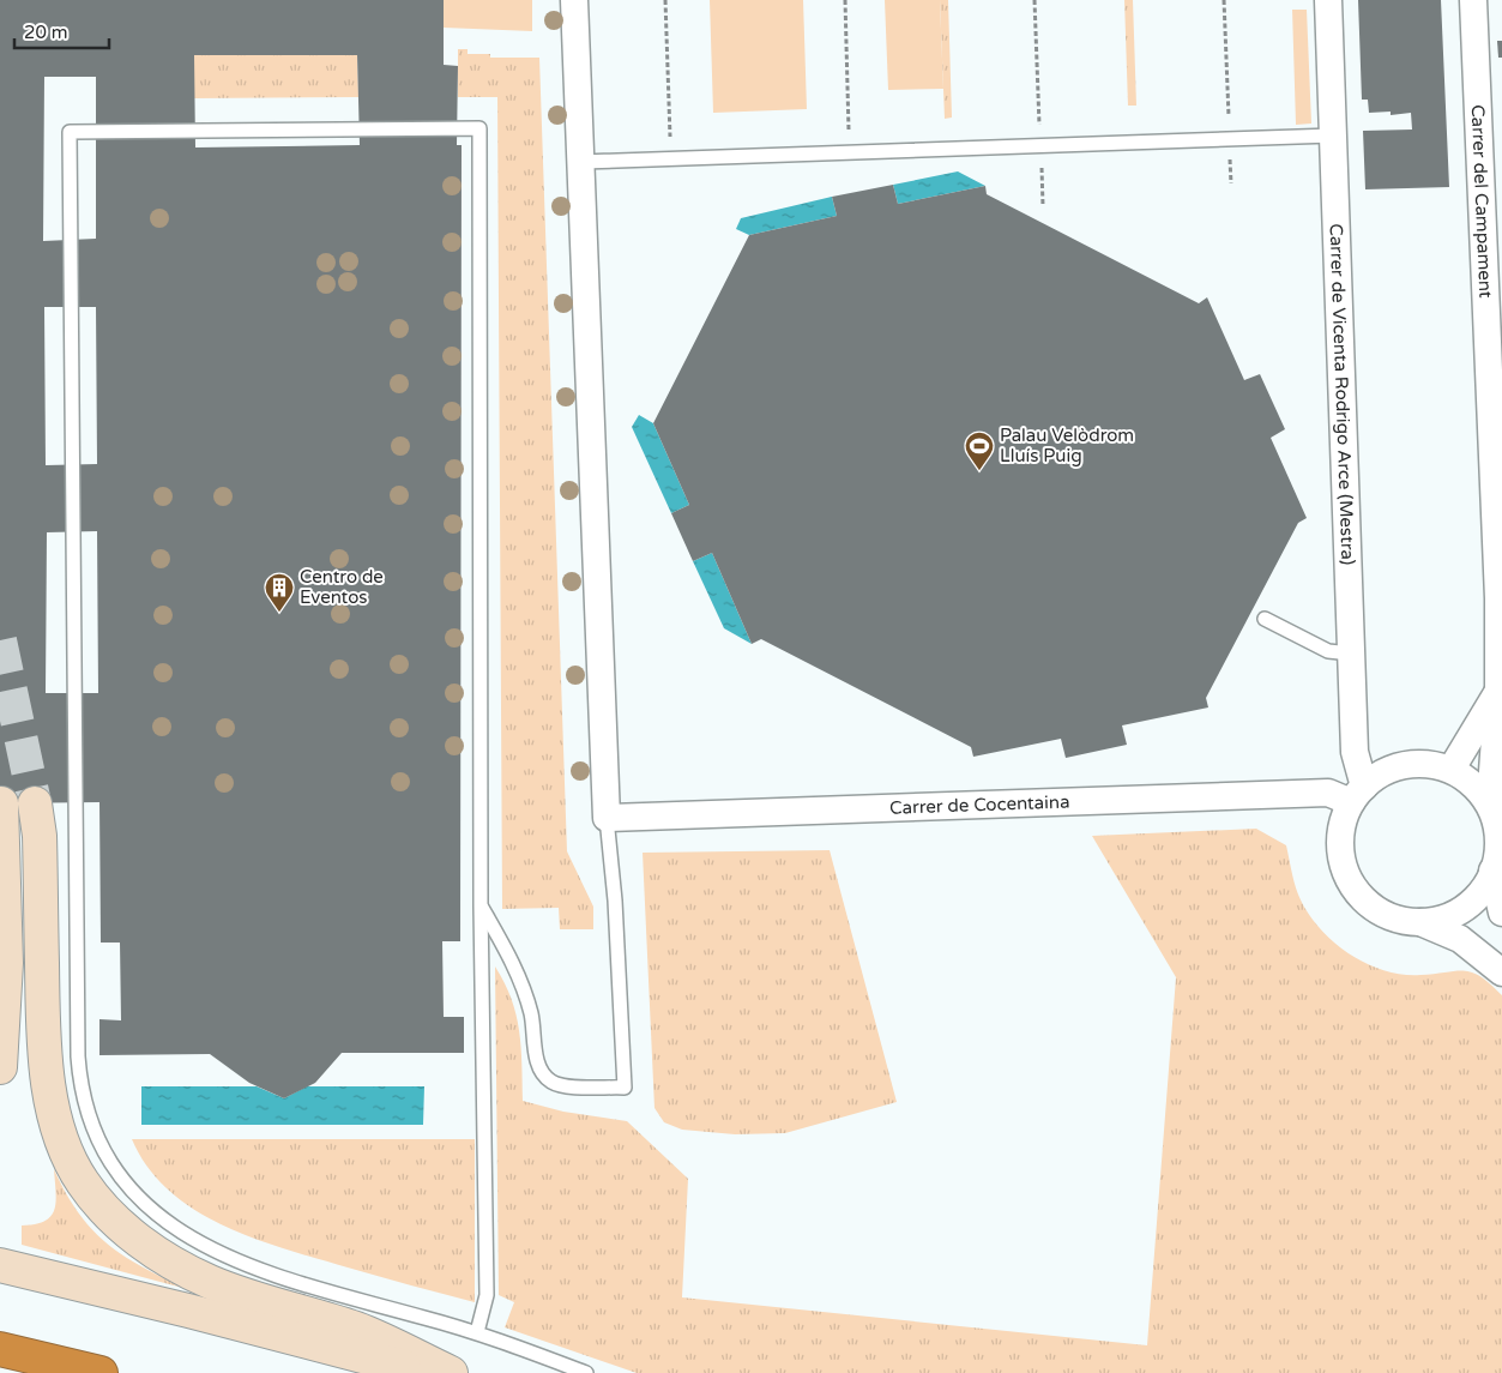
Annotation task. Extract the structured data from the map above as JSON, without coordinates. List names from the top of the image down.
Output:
{
  "streets": {
    "street": ["Carrer del Campament", "Carrer de Vicenta Rodrigo Arce (Mestra)", "Carrer de Cocentaina"]
  },
  "crossings": [
    ["Carrer del Campament", "Carrer de Vicenta Rodrigo Arce (Mestra)"],
    ["Carrer del Campament", "Carrer de Cocentaina"],
    ["Carrer de Vicenta Rodrigo Arce (Mestra)", "Carrer de Cocentaina"]
  ],
  "places": {
    "sports": ["Palau Velòdrom Lluís Puig"],
    "building": ["Centro de Eventos"]
  },
  "scale_bar": "20 m"
}
